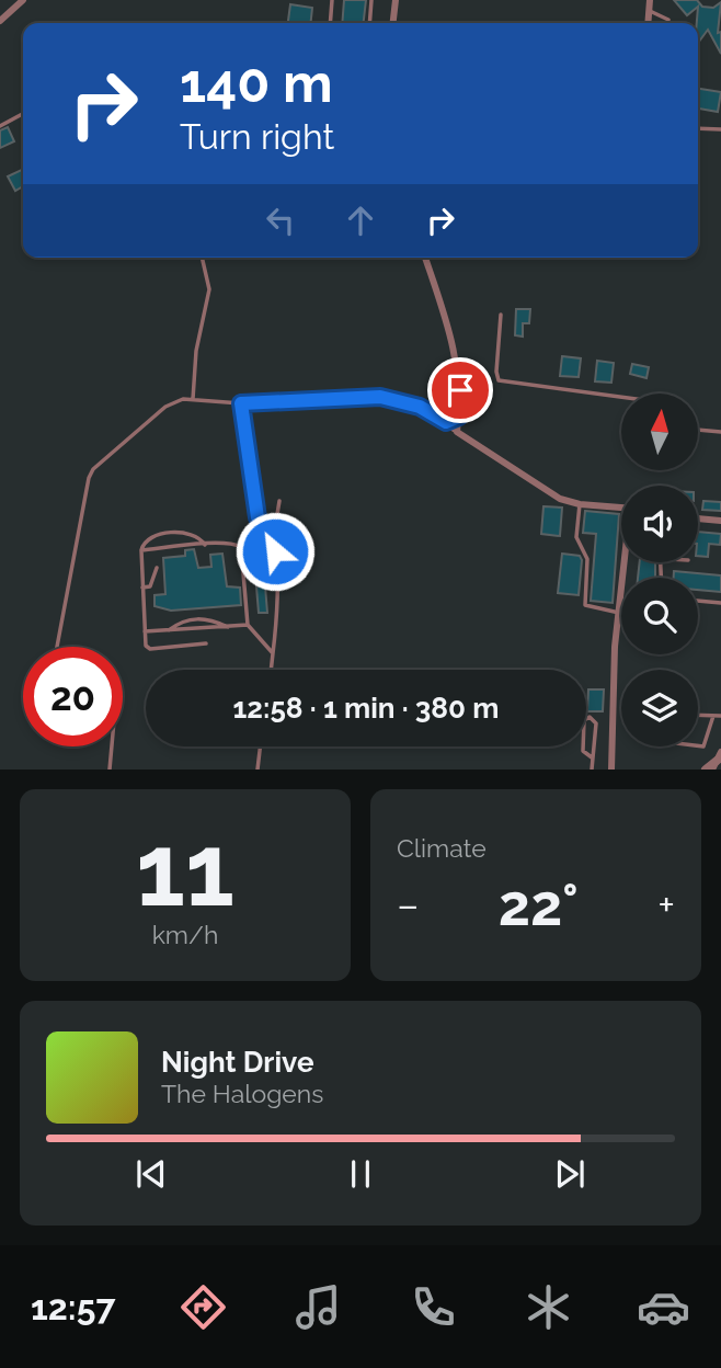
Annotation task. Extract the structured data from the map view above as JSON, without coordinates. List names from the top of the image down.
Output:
{
  "north": "top",
  "page": {
    "turn": ["140 m", "Turn right"],
    "limit": "20",
    "trip": "12:58 · 1 min · 380 m",
    "tile": [
      ["11", "km/h"],
      "Climate"
    ],
    "heat": ["−", "22°", "+"],
    "song": ["Night Drive", "The Halogens"],
    "tabs": "12:57"
  }
}
